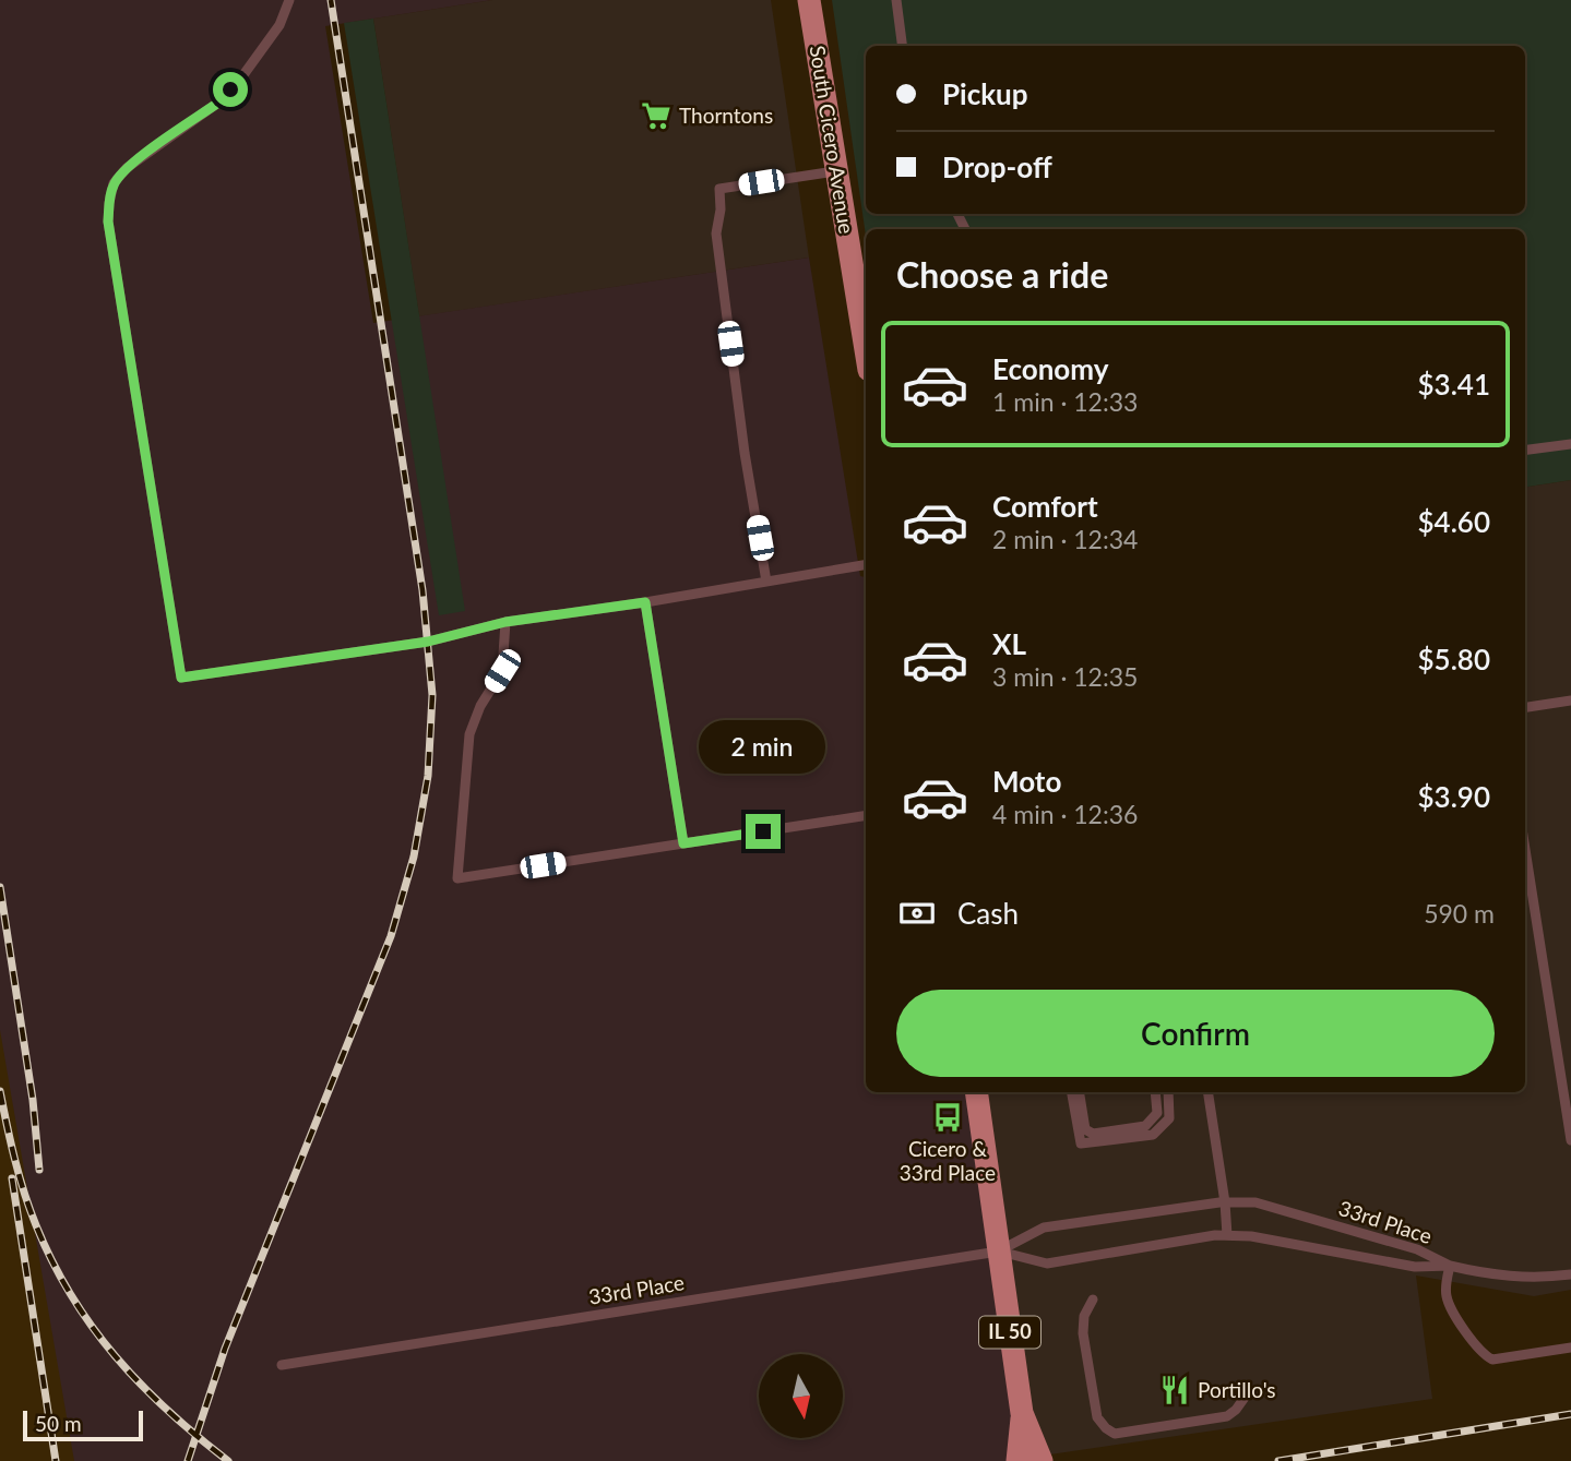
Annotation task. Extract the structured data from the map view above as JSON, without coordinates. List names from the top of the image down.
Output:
{
  "streets": {
    "main road": ["South Cicero Avenue", "IL 50"],
    "lane": ["33rd Place"]
  },
  "crossings": [
    ["33rd Place", "IL 50"]
  ],
  "places": {
    "supermarket": ["Thorntons"],
    "bus stop": ["Cicero & 33rd Place"],
    "restaurant": ["Portillo's"]
  },
  "scale_bar": "50 m",
  "north": "bottom",
  "page": {
    "banner": ["Pickup", "Drop-off"],
    "heading": "Choose a ride",
    "list": [
      {
        "name": "Economy",
        "note": "1 min · 12:33",
        "value": "$3.41"
      },
      {
        "name": "Comfort",
        "note": "2 min · 12:34",
        "value": "$4.60"
      },
      {
        "name": "XL",
        "note": "3 min · 12:35",
        "value": "$5.80"
      },
      {
        "name": "Moto",
        "note": "4 min · 12:36",
        "value": "$3.90"
      }
    ],
    "bubble": "2 min",
    "pay": ["Cash", "590 m"],
    "buttons": "Confirm",
    "scale": "50 m"
  }
}
